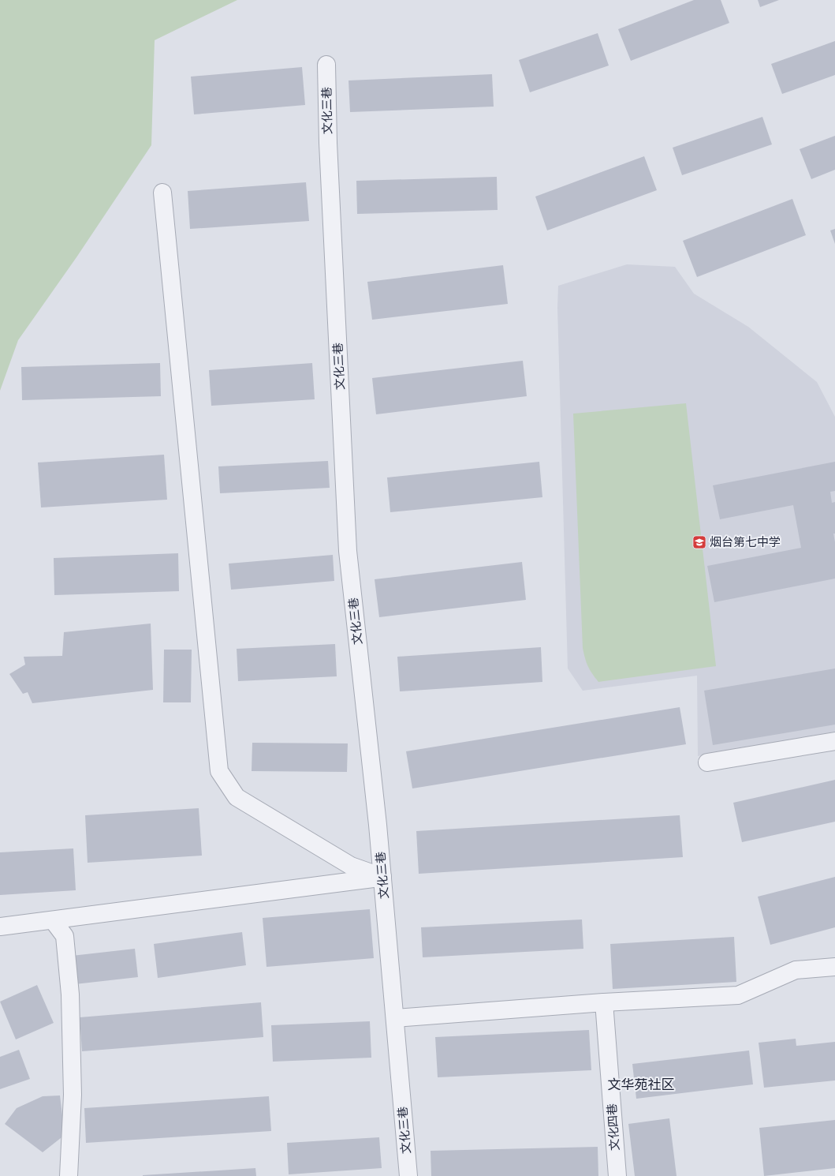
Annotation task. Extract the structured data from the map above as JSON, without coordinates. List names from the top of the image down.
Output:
{
  "streets": {
    "lane": ["文化三巷", "文化四巷"]
  },
  "districts": ["文华苑社区"],
  "places": {
    "school or university": ["烟台第七中学"]
  }
}
